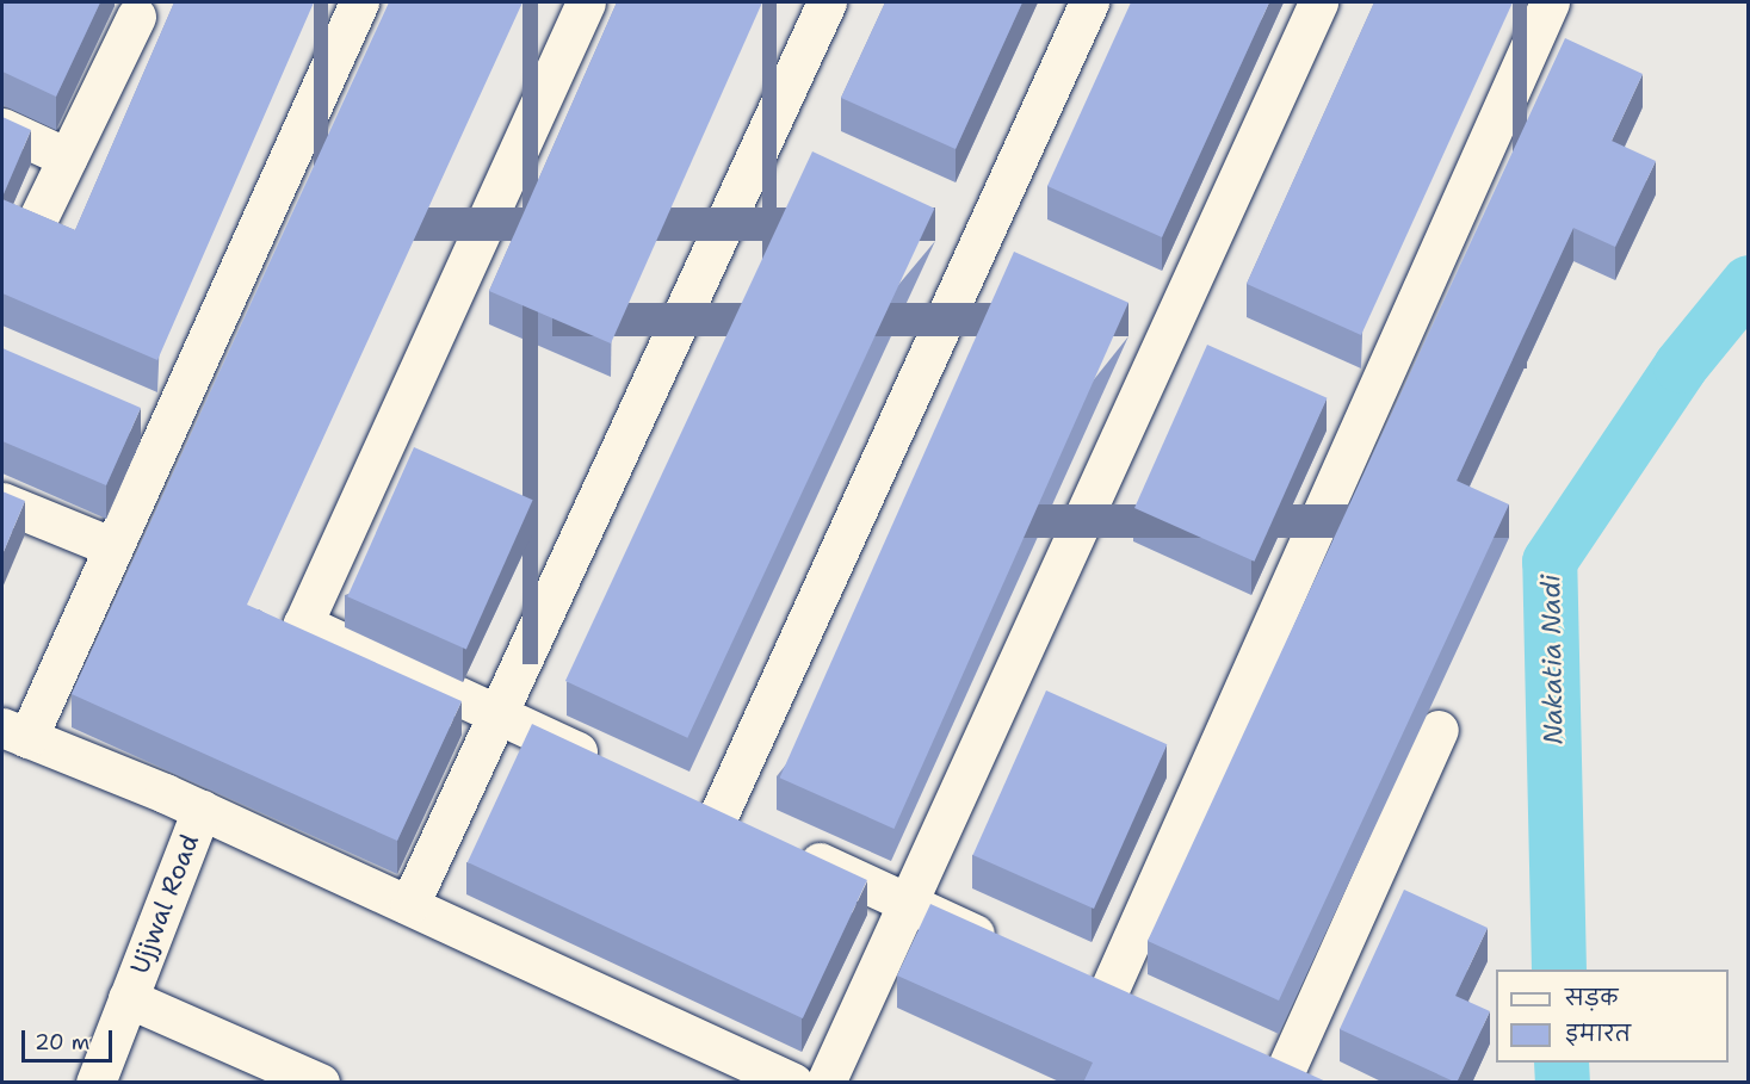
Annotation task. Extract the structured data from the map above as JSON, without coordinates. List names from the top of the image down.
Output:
{
  "streets": {
    "street": ["Ujjwal Road"]
  },
  "water": ["Nakatia Nadi"],
  "legend": ["सड़क", "इमारत"],
  "scale_bar": "20 m"
}
